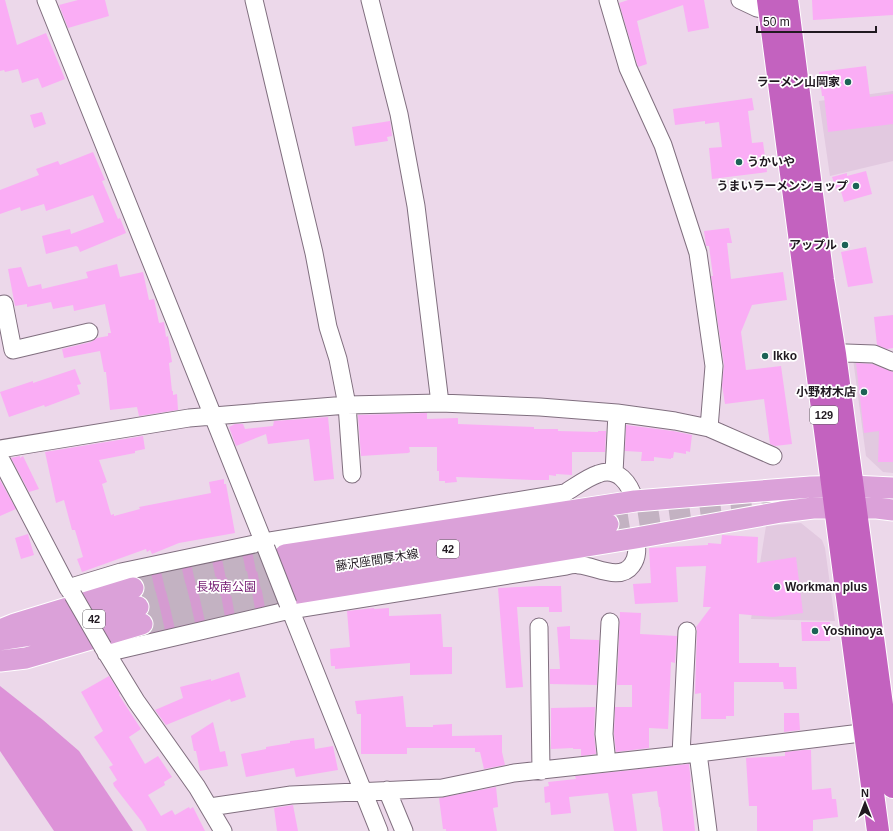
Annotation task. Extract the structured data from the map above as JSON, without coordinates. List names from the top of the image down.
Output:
{
  "streets": {
    "highway": ["129"],
    "main road": ["42", "藤沢座間厚木線"]
  },
  "parks": ["長坂南公園"],
  "places": [
    "ラーメン山岡家",
    "うかいや",
    "うまいラーメンショップ",
    "アップル",
    "Ikko",
    "小野材木店",
    "Workman plus",
    "Yoshinoya"
  ],
  "scale_bar": "50 m",
  "north": "top"
}
